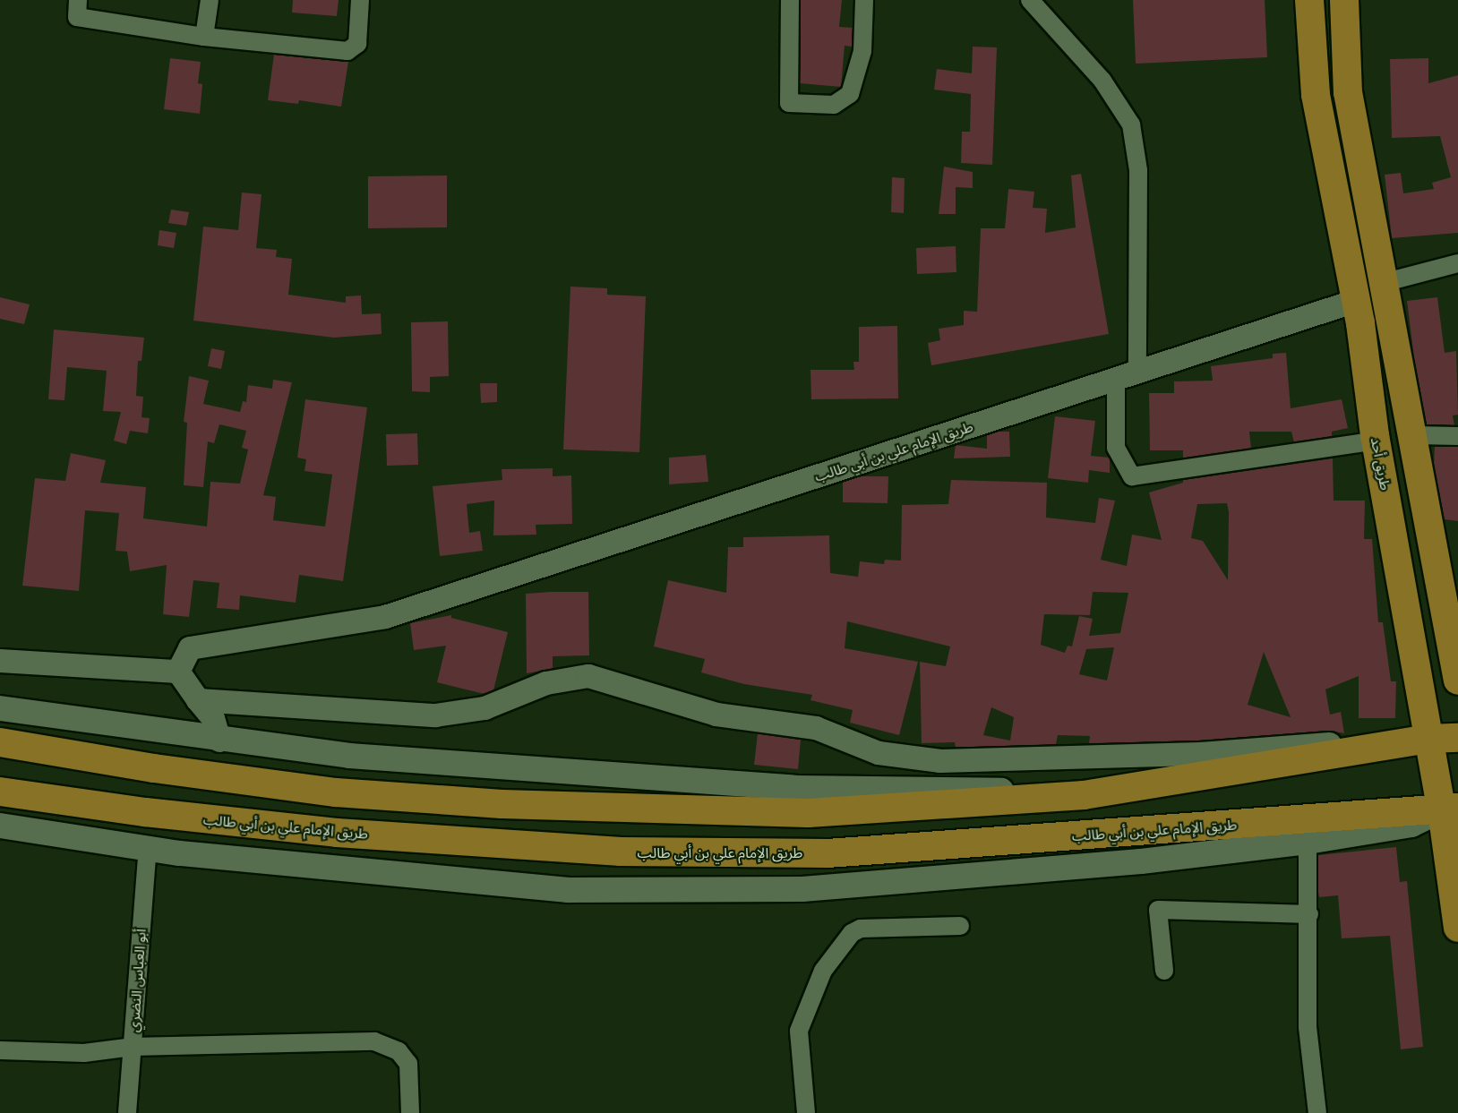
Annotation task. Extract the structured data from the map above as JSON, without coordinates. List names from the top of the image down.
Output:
{
  "streets": {
    "main road": ["طريق الإمام علي بن أبي طالب", "طريق أحد"],
    "street": ["أبو العباس النضري"]
  },
  "crossings": [
    ["طريق الإمام علي بن أبي طالب", "طريق أحد"]
  ]
}
